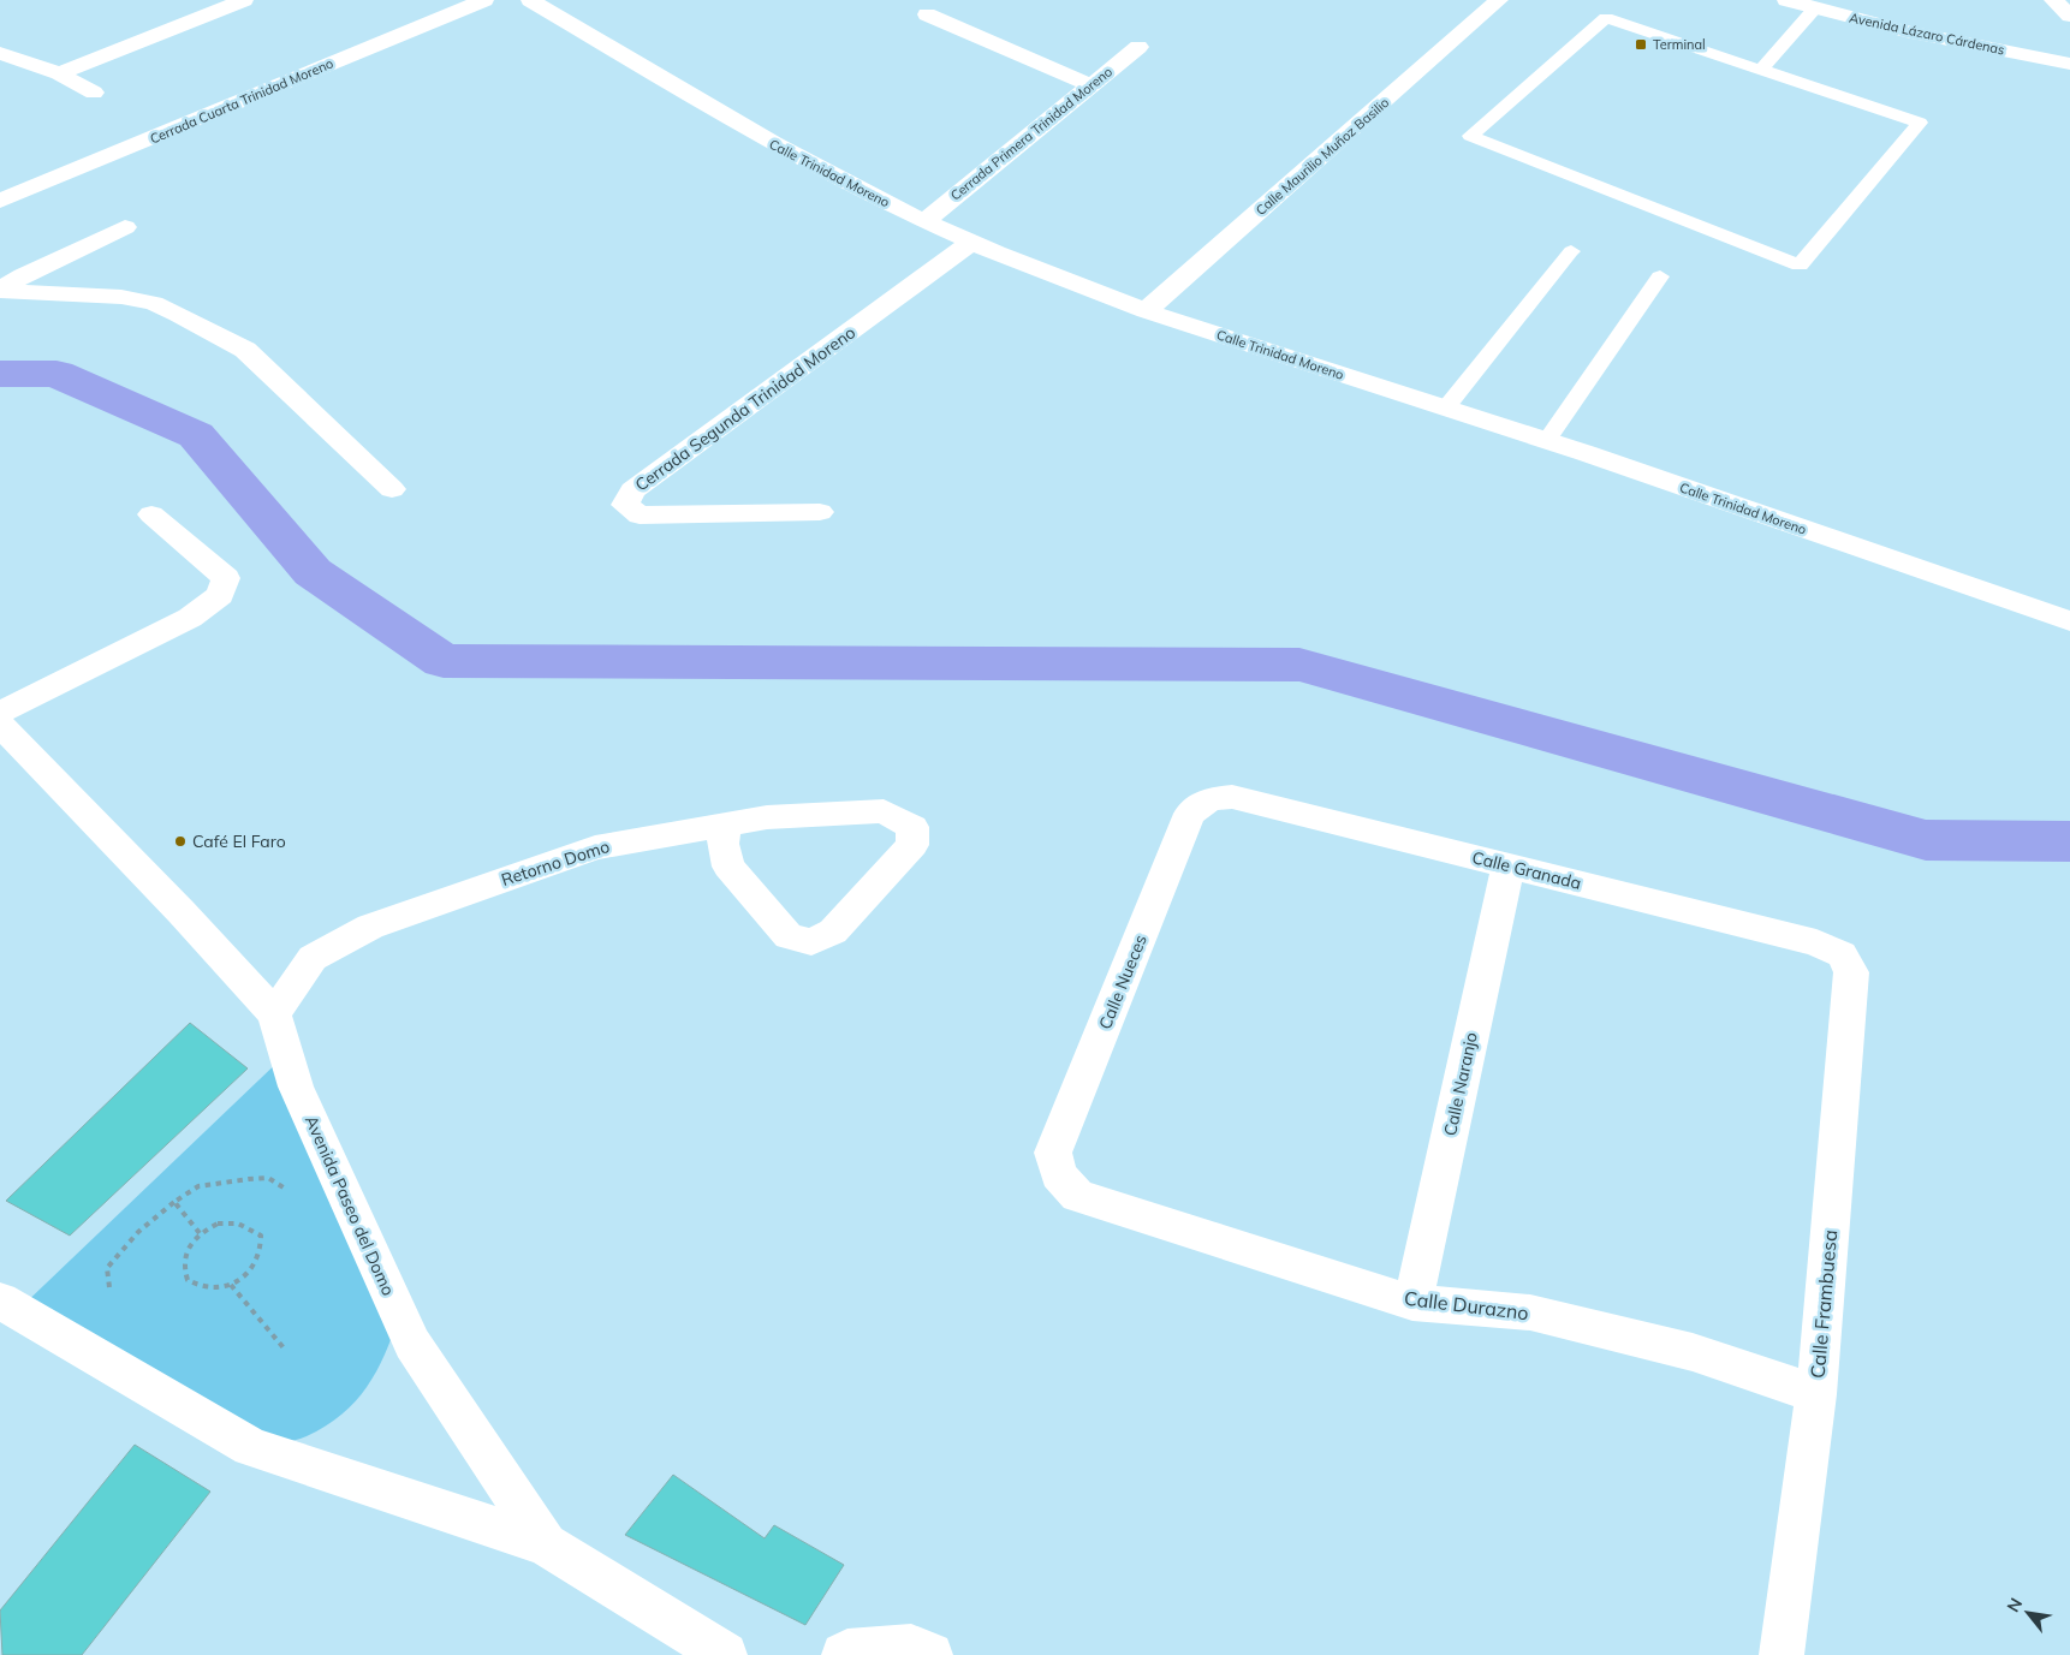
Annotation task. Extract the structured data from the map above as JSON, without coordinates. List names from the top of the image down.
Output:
{
  "streets": {
    "street": [
      "Avenida Lázaro Cárdenas",
      "Cerrada Cuarta Trinidad Moreno",
      "Cerrada Primera Trinidad Moreno",
      "Calle Maurilio Muñoz Basilio",
      "Calle Trinidad Moreno",
      "Cerrada Segunda Trinidad Moreno",
      "Retorno Domo",
      "Calle Granada",
      "Calle Nueces",
      "Calle Naranjo",
      "Avenida Paseo del Domo",
      "Calle Frambuesa",
      "Calle Durazno"
    ]
  },
  "crossings": [
    ["Cerrada Primera Trinidad Moreno", "Calle Trinidad Moreno"],
    ["Calle Maurilio Muñoz Basilio", "Calle Trinidad Moreno"],
    ["Calle Trinidad Moreno", "Cerrada Segunda Trinidad Moreno"],
    ["Retorno Domo", "Avenida Paseo del Domo"],
    ["Calle Granada", "Calle Nueces"],
    ["Calle Granada", "Calle Naranjo"],
    ["Calle Granada", "Calle Frambuesa"],
    ["Calle Nueces", "Calle Durazno"],
    ["Calle Naranjo", "Calle Durazno"],
    ["Calle Frambuesa", "Calle Durazno"]
  ],
  "places": {
    "transit": ["Terminal"],
    "other": ["Café El Faro"]
  },
  "north": "top left"
}
